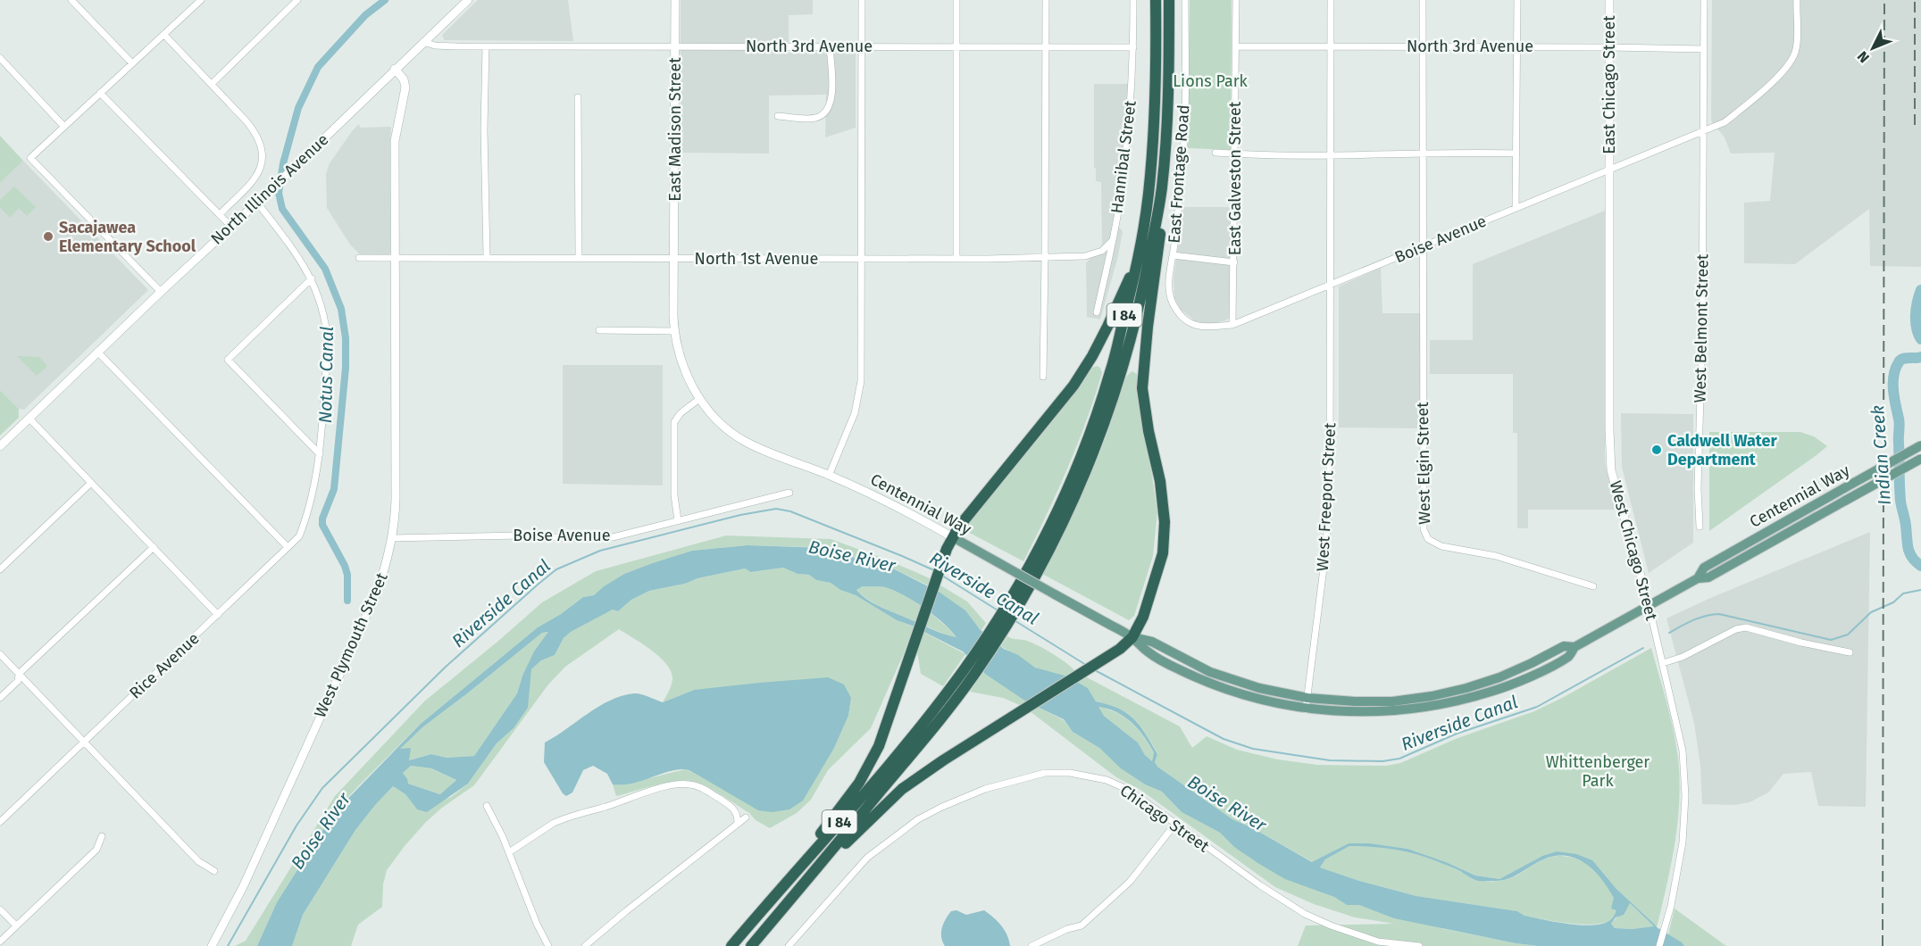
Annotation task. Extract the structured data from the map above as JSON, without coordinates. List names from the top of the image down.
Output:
{
  "streets": {
    "highway": ["I 84"],
    "main road": ["Centennial Way"],
    "street": [
      "North 3rd Avenue",
      "East Chicago Street",
      "East Madison Street",
      "Hannibal Street",
      "East Frontage Road",
      "East Galveston Street",
      "North Illinois Avenue",
      "Boise Avenue",
      "North 1st Avenue",
      "West Belmont Street",
      "West Elgin Street",
      "West Freeport Street",
      "West Chicago Street",
      "West Plymouth Street",
      "Rice Avenue",
      "Chicago Street"
    ]
  },
  "crossings": [
    ["North 3rd Avenue", "East Chicago Street"],
    ["North 3rd Avenue", "East Madison Street"],
    ["North 3rd Avenue", "Hannibal Street"],
    ["North 3rd Avenue", "East Galveston Street"],
    ["North 3rd Avenue", "West Belmont Street"],
    ["North 3rd Avenue", "West Elgin Street"],
    ["North 3rd Avenue", "West Freeport Street"],
    ["East Chicago Street", "Boise Avenue"],
    ["East Chicago Street", "West Chicago Street"],
    ["East Madison Street", "North 1st Avenue"],
    ["East Madison Street", "Centennial Way"],
    ["Hannibal Street", "North 1st Avenue"],
    ["East Frontage Road", "Boise Avenue"],
    ["East Galveston Street", "Boise Avenue"],
    ["North Illinois Avenue", "West Plymouth Street"],
    ["North Illinois Avenue", "Rice Avenue"],
    ["Boise Avenue", "West Belmont Street"],
    ["Boise Avenue", "West Elgin Street"],
    ["Boise Avenue", "West Freeport Street"],
    ["Boise Avenue", "West Chicago Street"],
    ["Boise Avenue", "West Plymouth Street"],
    ["North 1st Avenue", "West Plymouth Street"],
    ["Centennial Way", "West Freeport Street"],
    ["Centennial Way", "West Chicago Street"]
  ],
  "water": [
    "Notus Canal",
    "Indian Creek",
    "Boise River",
    "Riverside Canal"
  ],
  "parks": ["Lions Park", "Whittenberger Park"],
  "places": ["Sacajawea Elementary School", "Caldwell Water Department"],
  "north": "bottom left"
}
